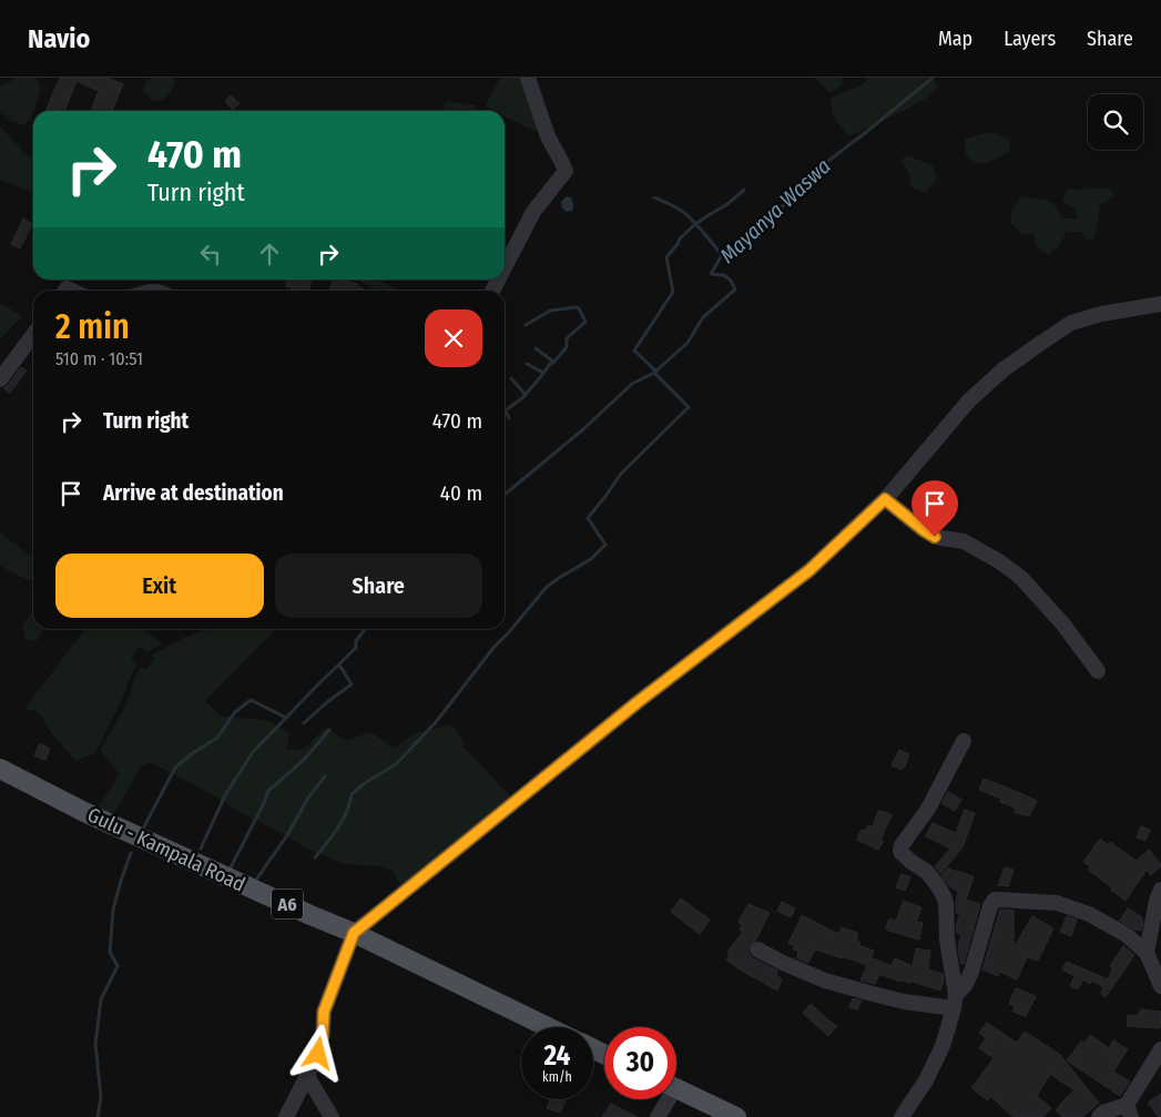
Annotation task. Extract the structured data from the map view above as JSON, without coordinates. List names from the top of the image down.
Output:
{
  "streets": {
    "main road": ["Gulu - Kampala Road", "A6"]
  },
  "water": ["Mayanya Waswa"],
  "page": {
    "header": "Navio",
    "nav": ["Map", "Layers", "Share"],
    "turn": ["470 m", "Turn right"],
    "heading": ["2 min", "510 m · 10:51"],
    "list": [
      {
        "name": "Turn right",
        "value": "470 m"
      },
      {
        "name": "Arrive at destination",
        "value": "40 m"
      }
    ],
    "buttons": ["Exit", "Share"],
    "speed": "24 km/h",
    "limit": "30"
  }
}
